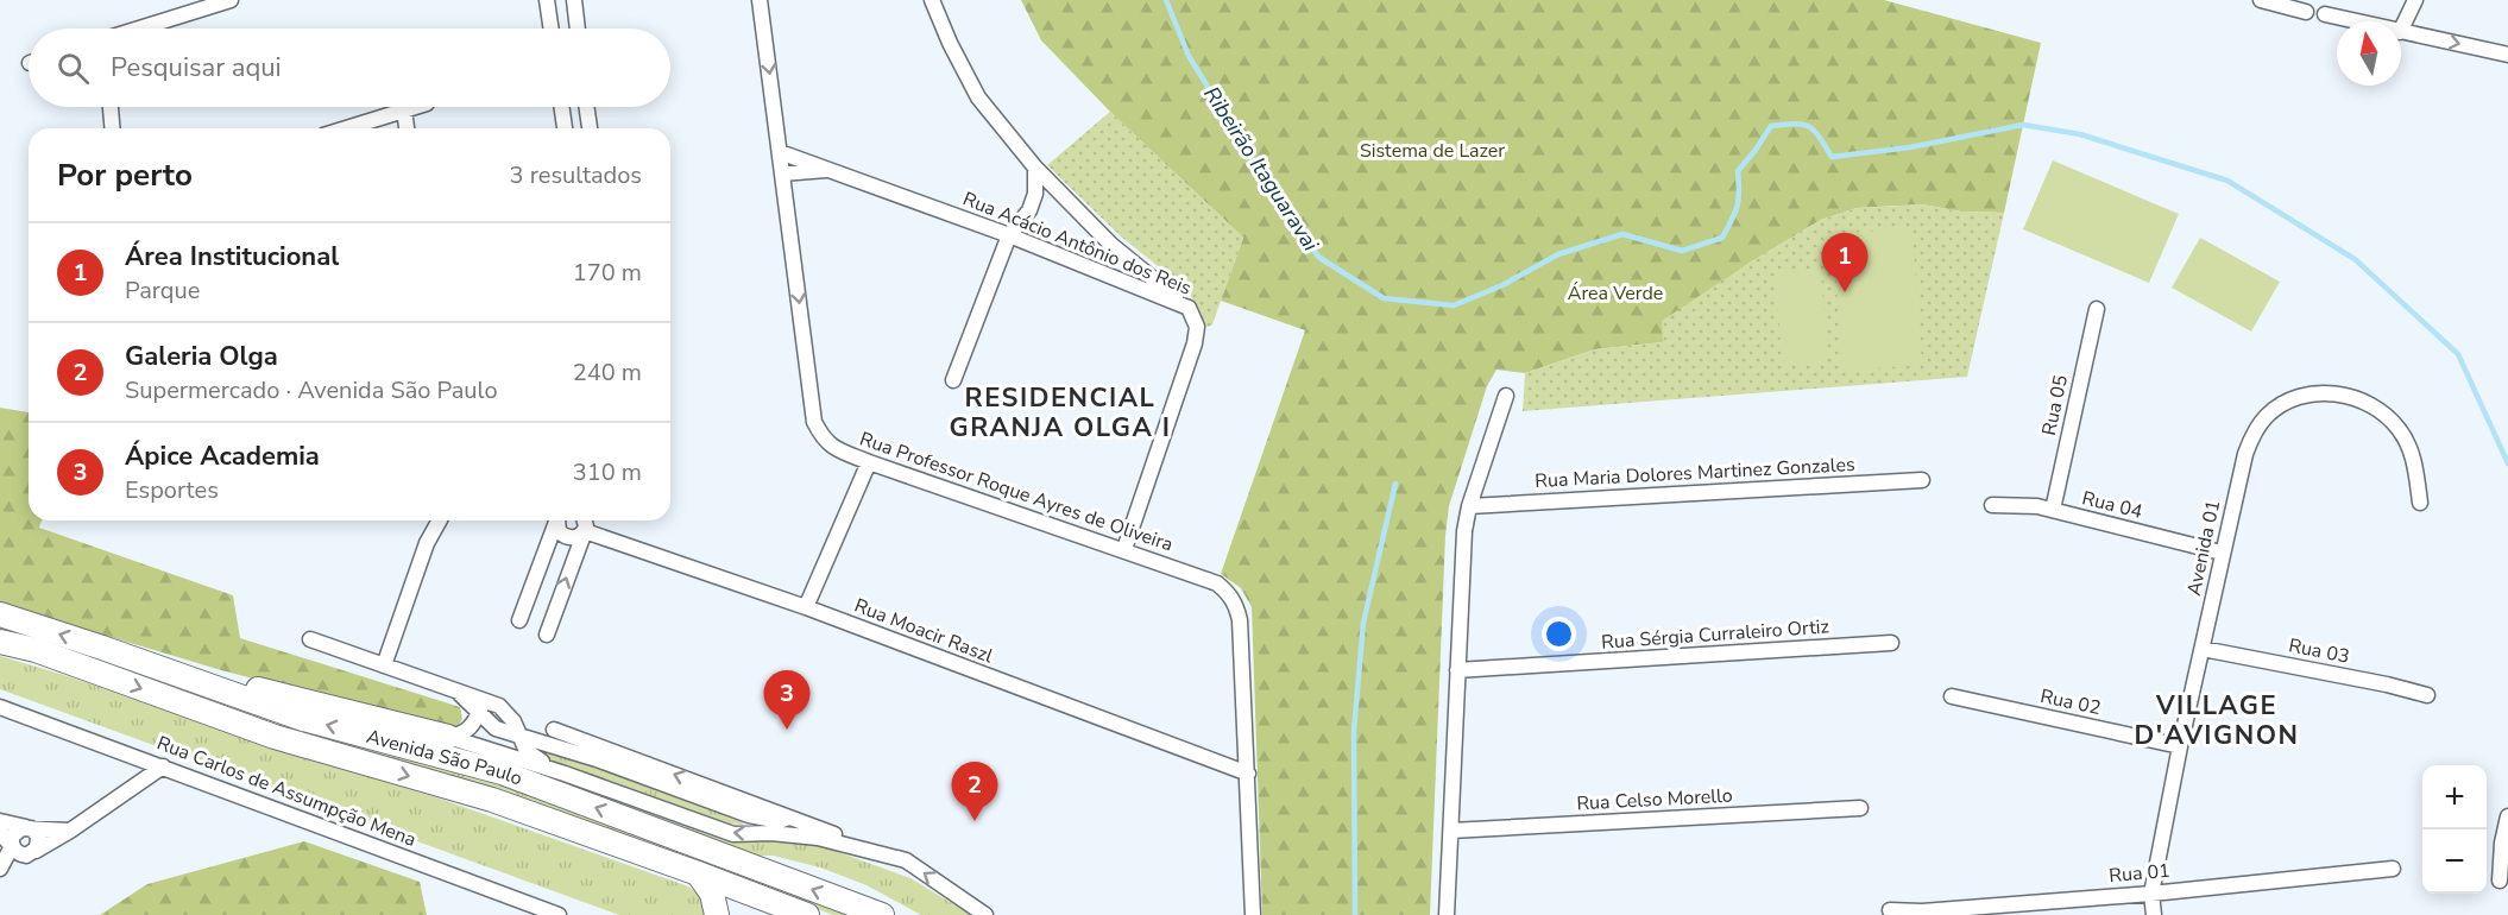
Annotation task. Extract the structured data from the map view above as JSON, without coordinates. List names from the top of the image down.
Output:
{
  "streets": {
    "main road": ["Avenida São Paulo"],
    "street": [
      "Rua Acácio Antônio dos Reis",
      "Rua 05",
      "Rua Maria Dolores Martinez Gonzales",
      "Rua Professor Roque Ayres de Oliveira",
      "Rua 04",
      "Avenida 01",
      "Rua Moacir Raszl",
      "Rua Sérgia Curraleiro Ortiz",
      "Rua 03",
      "Rua 02",
      "Rua Carlos de Assumpção Mena",
      "Rua Celso Morello",
      "Rua 01"
    ]
  },
  "crossings": [
    ["Rua Acácio Antônio dos Reis", "Rua Professor Roque Ayres de Oliveira"],
    ["Rua 05", "Rua 04"],
    ["Rua Professor Roque Ayres de Oliveira", "Rua Moacir Raszl"],
    ["Rua 04", "Avenida 01"],
    ["Avenida 01", "Rua 03"],
    ["Avenida 01", "Rua 02"],
    ["Avenida 01", "Rua 01"]
  ],
  "one_way": ["Rua Professor Roque Ayres de Oliveira"],
  "districts": ["RESIDENCIAL GRANJA OLGA I", "VILLAGE D'AVIGNON"],
  "water": ["Ribeirão Itaguaravai"],
  "parks": ["Sistema de Lazer", "Área Verde"],
  "north": "top",
  "page": {
    "search": "Pesquisar aqui",
    "heading": ["Por perto", "3 resultados"],
    "list": [
      {
        "mark": "1",
        "name": "Área Institucional",
        "note": "Parque",
        "value": "170 m"
      },
      {
        "mark": "2",
        "name": "Galeria Olga",
        "note": "Supermercado · Avenida São Paulo",
        "value": "240 m"
      },
      {
        "mark": "3",
        "name": "Ápice Academia",
        "note": "Esportes",
        "value": "310 m"
      }
    ],
    "pins": ["1", "3", "2"],
    "map_buttons": ["+", "−"]
  }
}
